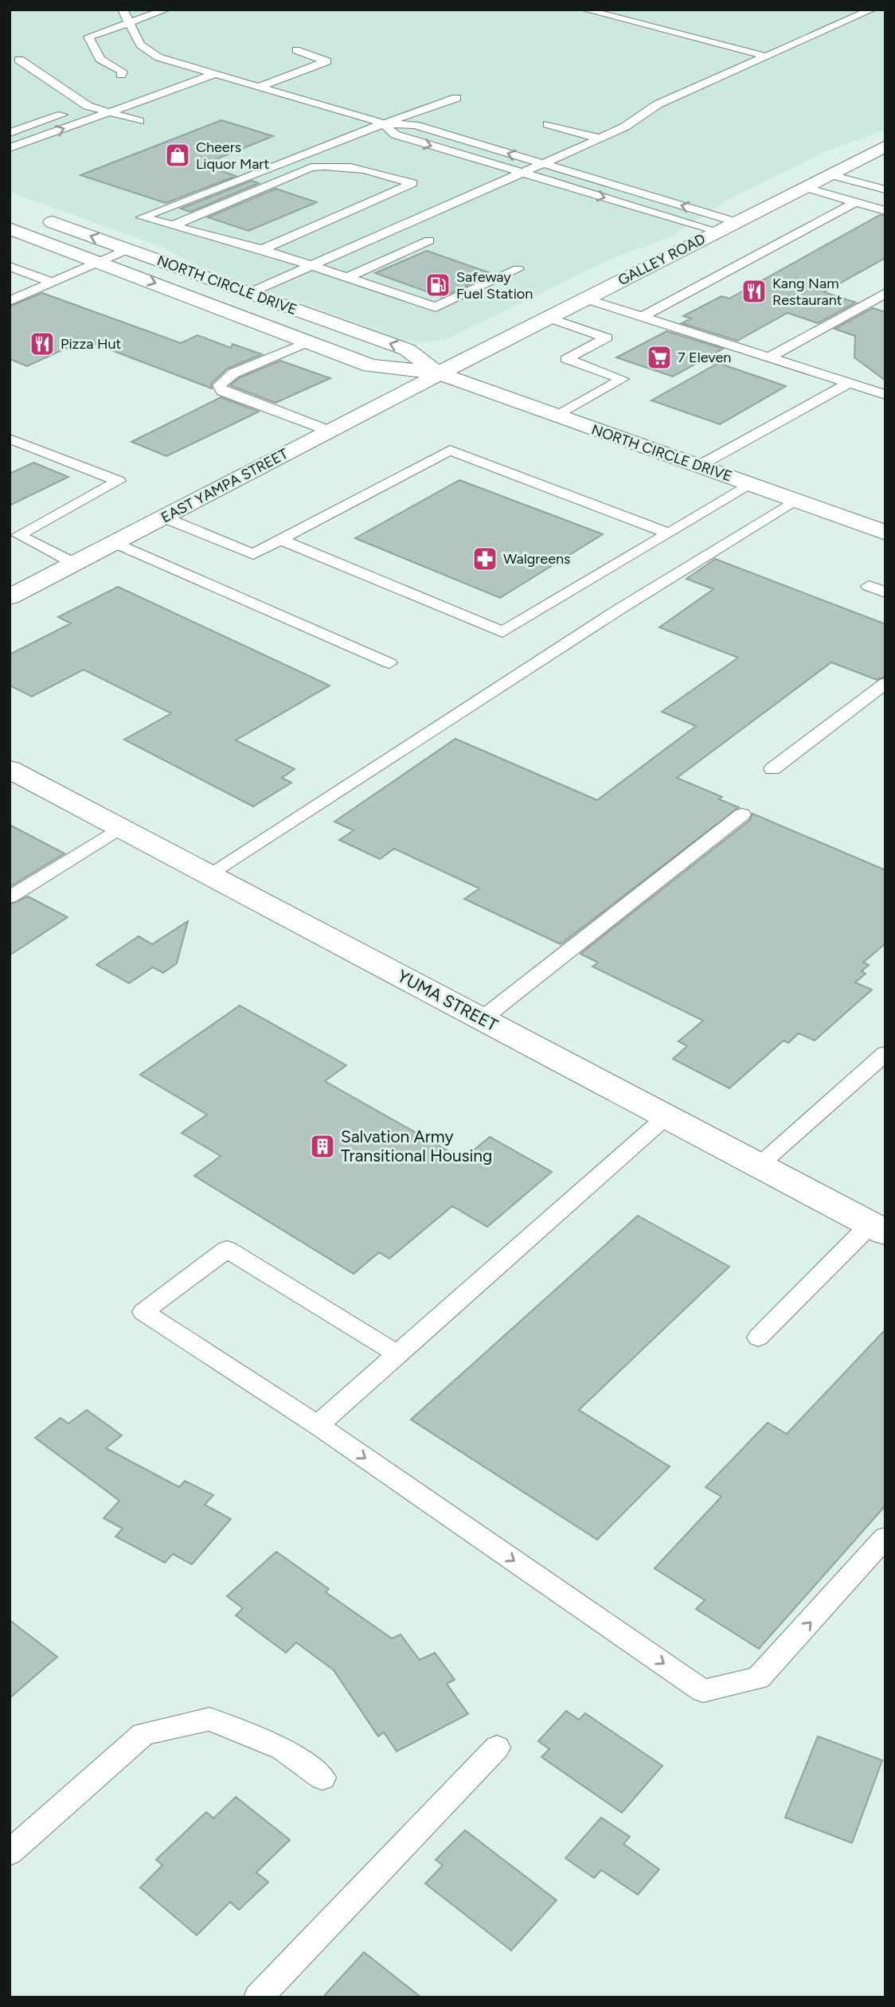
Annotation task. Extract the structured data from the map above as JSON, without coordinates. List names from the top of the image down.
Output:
{
  "streets": {
    "main road": [
      "GALLEY ROAD",
      "NORTH CIRCLE DRIVE",
      "EAST YAMPA STREET",
      "YUMA STREET"
    ]
  },
  "crossings": [
    ["GALLEY ROAD", "NORTH CIRCLE DRIVE"],
    ["GALLEY ROAD", "EAST YAMPA STREET"],
    ["NORTH CIRCLE DRIVE", "EAST YAMPA STREET"]
  ],
  "places": {
    "shop": ["Cheers Liquor Mart"],
    "fuel station": ["Safeway Fuel Station"],
    "restaurant": ["Kang Nam Restaurant", "Pizza Hut"],
    "supermarket": ["7 Eleven"],
    "pharmacy": ["Walgreens"],
    "building": ["Salvation Army Transitional Housing"]
  }
}
